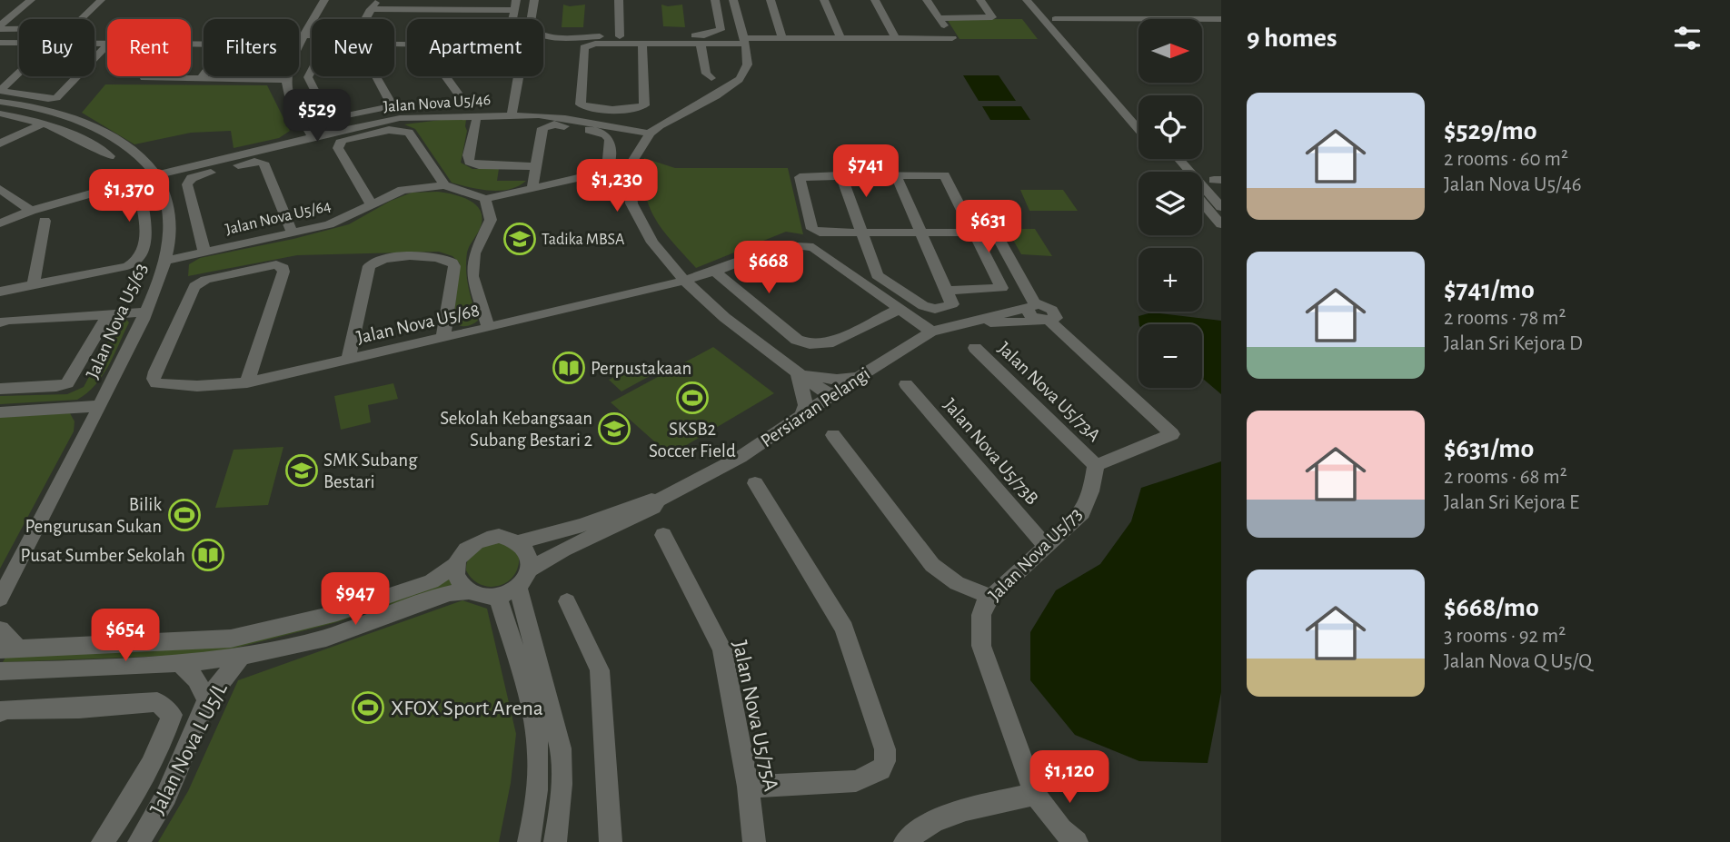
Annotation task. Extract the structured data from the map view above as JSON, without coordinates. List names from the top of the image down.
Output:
{
  "streets": {
    "street": [
      "Jalan Nova U5/46",
      "Jalan Nova U5/64",
      "Jalan Nova U5/63",
      "Jalan Nova U5/68",
      "Jalan Nova U5/73A",
      "Persiaran Pelangi",
      "Jalan Nova U5/73B",
      "Jalan Nova U5/73",
      "Jalan Nova U5/75A",
      "Jalan Nova L U5/L"
    ]
  },
  "crossings": [
    ["Jalan Nova U5/64", "Jalan Nova U5/63"],
    ["Jalan Nova U5/73A", "Jalan Nova U5/73"],
    ["Jalan Nova U5/73B", "Jalan Nova U5/73"]
  ],
  "places": {
    "school or university": ["Tadika MBSA", "Sekolah Kebangsaan Subang Bestari 2", "SMK Subang Bestari"],
    "library": ["Perpustakaan", "Pusat Sumber Sekolah"],
    "sports": ["SKSB2 Soccer Field", "Bilik Pengurusan Sukan", "XFOX Sport Arena"]
  },
  "north": "right",
  "page": {
    "heading": "9 homes",
    "map_buttons": ["+", "−"],
    "chip": [
      "Buy",
      "Rent",
      "Filters",
      "New",
      "Apartment"
    ],
    "list": [
      {
        "name": "$529/mo",
        "note": "2 rooms · 60 m² · Jalan Nova U5/46"
      },
      {
        "name": "$741/mo",
        "note": "2 rooms · 78 m² · Jalan Sri Kejora D"
      },
      {
        "name": "$631/mo",
        "note": "2 rooms · 68 m² · Jalan Sri Kejora E"
      },
      {
        "name": "$668/mo",
        "note": "3 rooms · 92 m² · Jalan Nova Q U5/Q"
      }
    ],
    "price": [
      "$529",
      "$741",
      "$1,230",
      "$1,370",
      "$631",
      "$668",
      "$947",
      "$654",
      "$1,120"
    ]
  }
}
